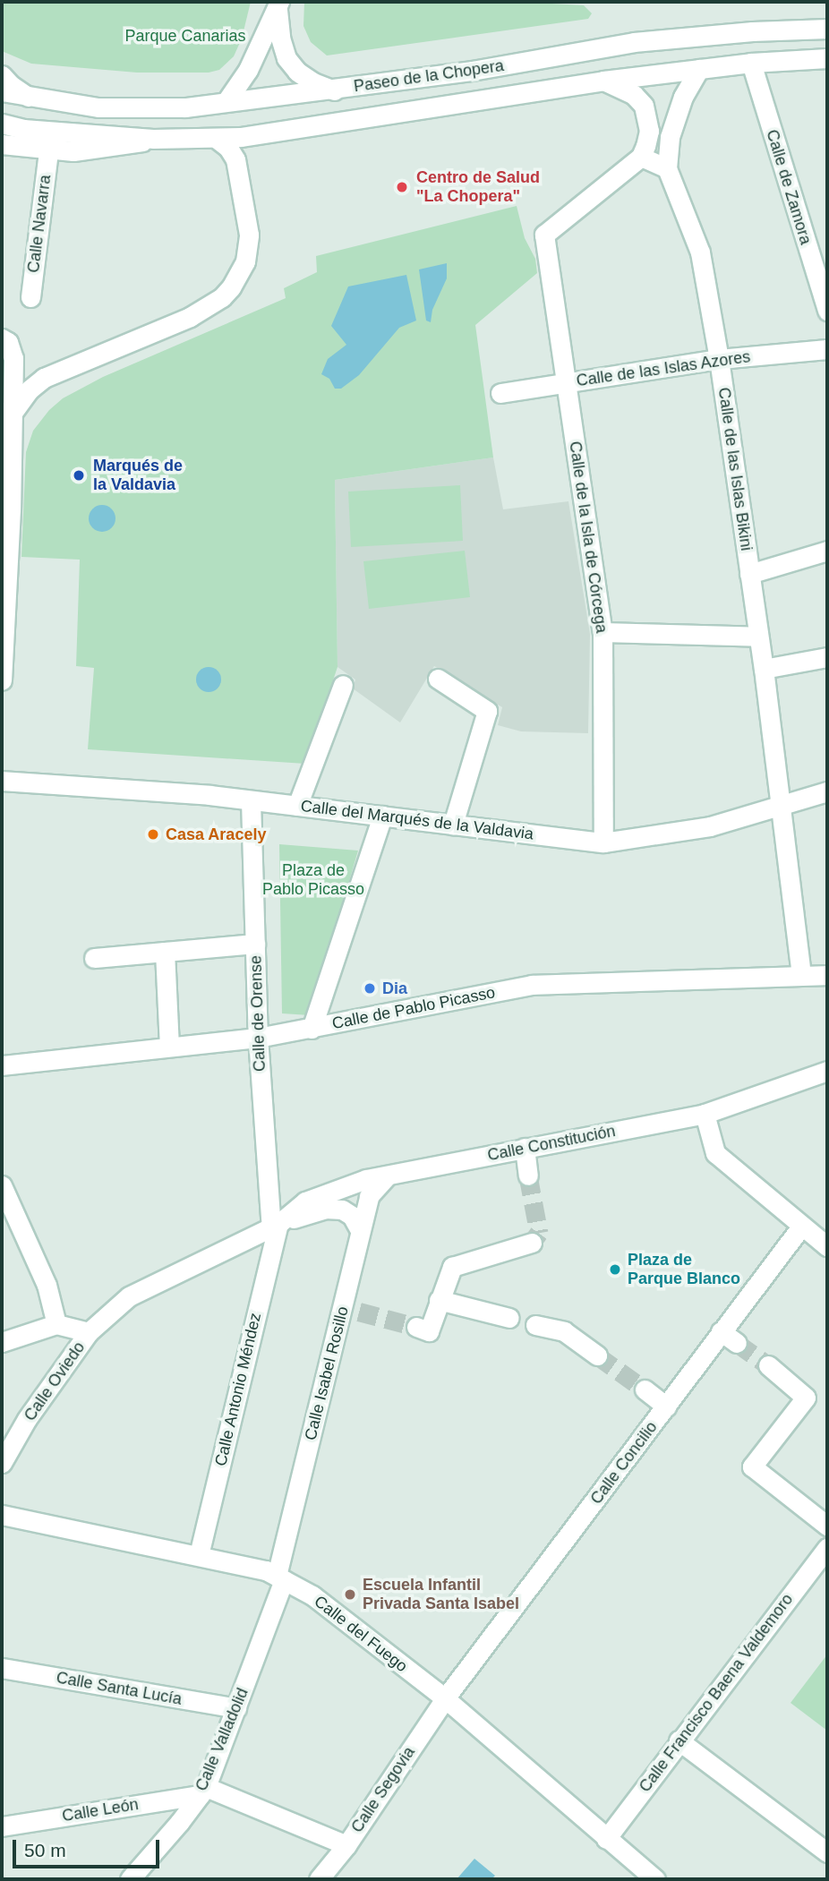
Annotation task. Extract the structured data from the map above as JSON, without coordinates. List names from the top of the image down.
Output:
{
  "streets": {
    "street": [
      "Paseo de la Chopera",
      "Calle de Zamora",
      "Calle Navarra",
      "Calle de las Islas Azores",
      "Calle de las Islas Bikini",
      "Calle de la Isla de Córcega",
      "Calle del Marqués de la Valdavia",
      "Calle de Pablo Picasso",
      "Calle de Orense",
      "Calle Constitución",
      "Calle Isabel Rosillo",
      "Calle Oviedo",
      "Calle Antonio Méndez",
      "Calle Concilio",
      "Calle del Fuego",
      "Calle Santa Lucía",
      "Calle Francisco Baena Valdemoro",
      "Calle Valladolid",
      "Calle Segovia",
      "Calle León"
    ]
  },
  "crossings": [
    ["Paseo de la Chopera", "Calle de Zamora"],
    ["Paseo de la Chopera", "Calle Navarra"],
    ["Calle de las Islas Azores", "Calle de las Islas Bikini"],
    ["Calle de las Islas Azores", "Calle de la Isla de Córcega"],
    ["Calle de las Islas Bikini", "Calle del Marqués de la Valdavia"],
    ["Calle de las Islas Bikini", "Calle de Pablo Picasso"],
    ["Calle de la Isla de Córcega", "Calle del Marqués de la Valdavia"],
    ["Calle del Marqués de la Valdavia", "Calle de Orense"],
    ["Calle de Pablo Picasso", "Calle de Orense"],
    ["Calle de Orense", "Calle Constitución"],
    ["Calle de Orense", "Calle Antonio Méndez"],
    ["Calle Constitución", "Calle Isabel Rosillo"],
    ["Calle Constitución", "Calle Oviedo"],
    ["Calle Constitución", "Calle Antonio Méndez"],
    ["Calle Isabel Rosillo", "Calle del Fuego"],
    ["Calle Isabel Rosillo", "Calle Valladolid"],
    ["Calle Antonio Méndez", "Calle del Fuego"],
    ["Calle Concilio", "Calle del Fuego"],
    ["Calle Concilio", "Calle Segovia"],
    ["Calle del Fuego", "Calle Francisco Baena Valdemoro"],
    ["Calle del Fuego", "Calle Valladolid"],
    ["Calle del Fuego", "Calle Segovia"],
    ["Calle Santa Lucía", "Calle Valladolid"],
    ["Calle Valladolid", "Calle León"]
  ],
  "parks": ["Parque Canarias", "Plaza de Pablo Picasso"],
  "places": [
    "Centro de Salud \"La Chopera\"",
    "Marqués de la Valdavia",
    "Casa Aracely",
    "Dia",
    "Plaza de Parque Blanco",
    "Escuela Infantil Privada Santa Isabel"
  ],
  "scale_bar": "50 m"
}
